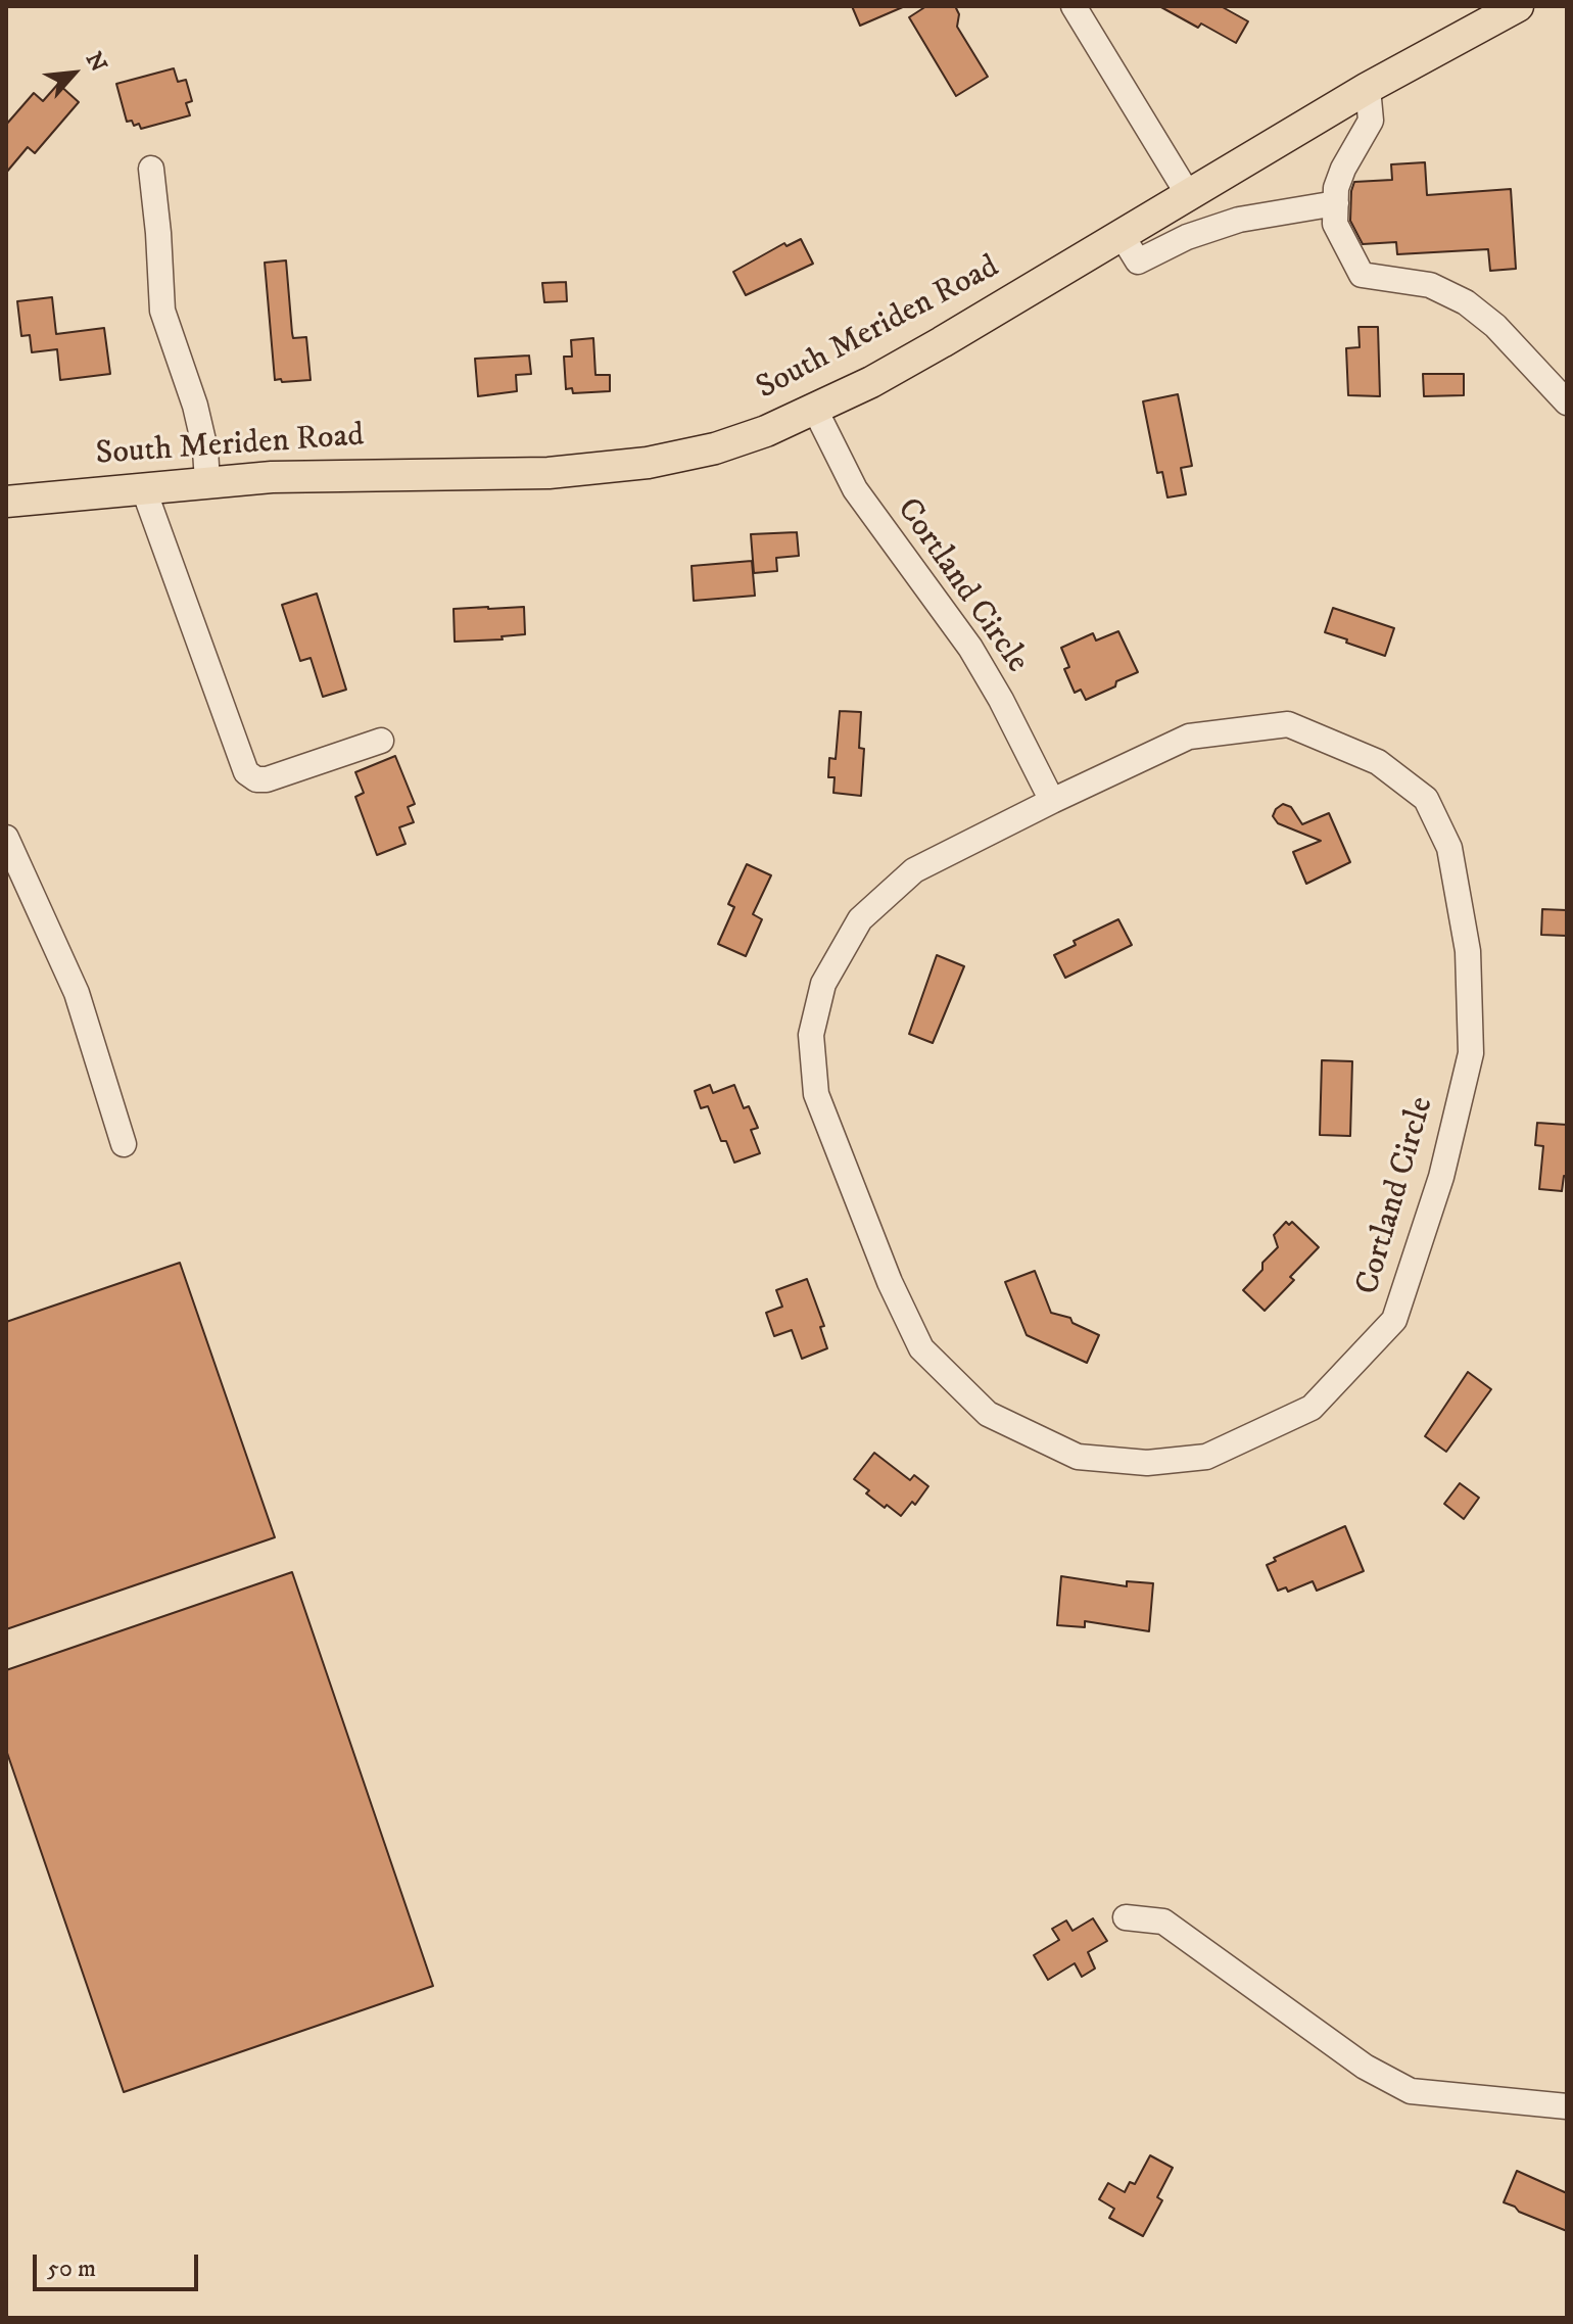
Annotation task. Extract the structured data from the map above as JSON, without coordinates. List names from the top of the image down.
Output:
{
  "streets": {
    "main road": ["South Meriden Road"],
    "street": ["Cortland Circle"]
  },
  "crossings": [
    ["South Meriden Road", "Cortland Circle"]
  ],
  "scale_bar": "50 m",
  "north": "top right"
}
